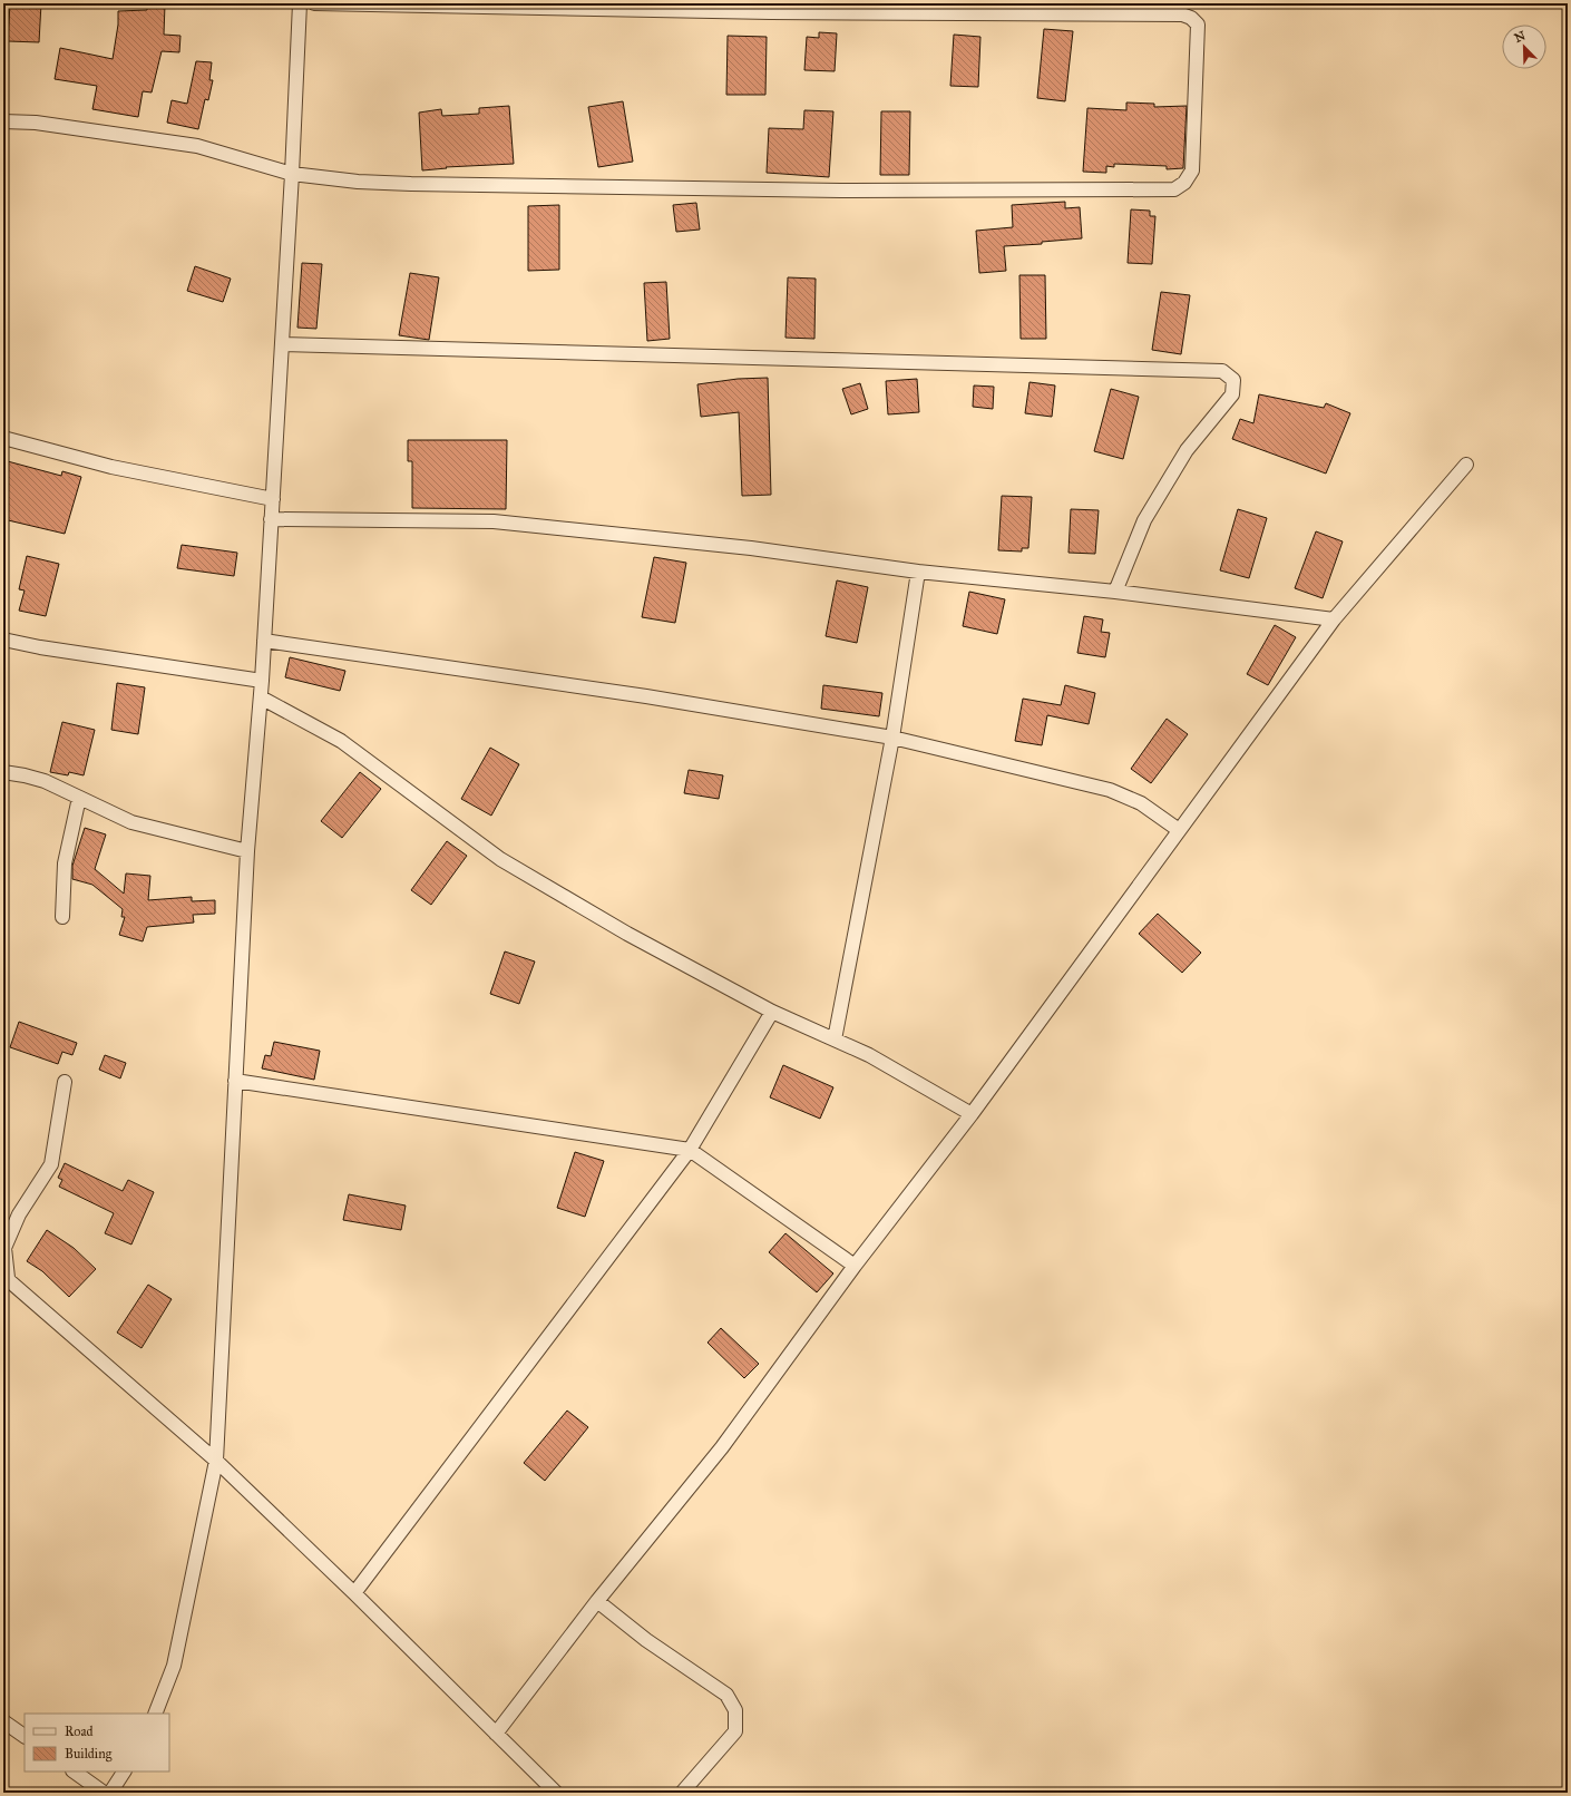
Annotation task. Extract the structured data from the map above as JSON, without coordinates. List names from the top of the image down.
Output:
{
  "legend": ["Road", "Building"],
  "north": "top left"
}
